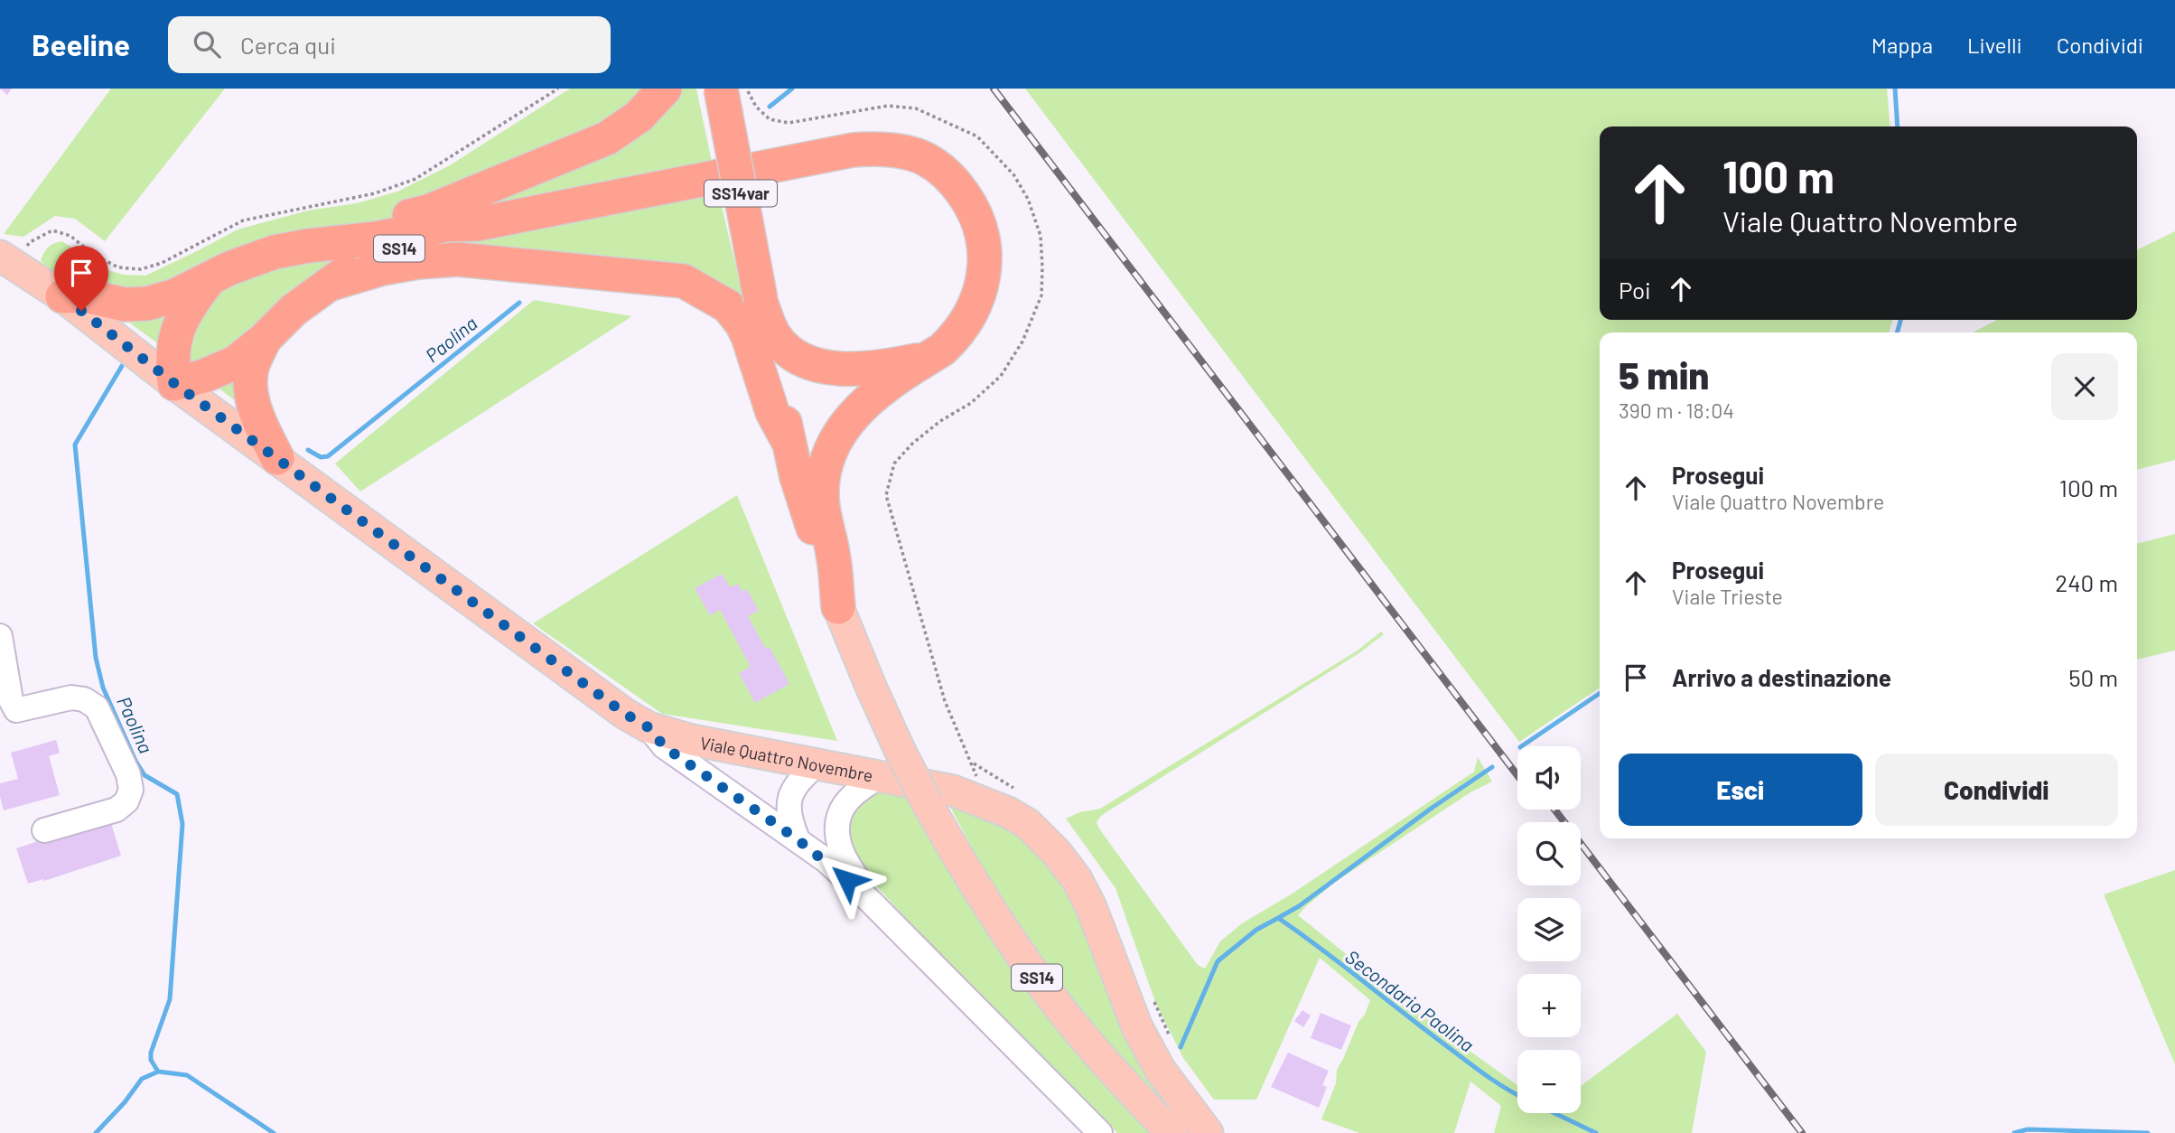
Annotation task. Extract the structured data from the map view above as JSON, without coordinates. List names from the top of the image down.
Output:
{
  "streets": {
    "highway": ["SS14var", "SS14"],
    "main road": ["Viale Quattro Novembre"]
  },
  "crossings": [
    ["SS14var", "SS14"]
  ],
  "water": ["Paolina", "Secondario Paolina"],
  "page": {
    "header": "Beeline",
    "search": "Cerca qui",
    "nav": ["Mappa", "Livelli", "Condividi"],
    "turn": ["100 m", "Viale Quattro Novembre"],
    "then": "Poi",
    "heading": ["5 min", "390 m · 18:04"],
    "list": [
      {
        "name": "Prosegui",
        "note": "Viale Quattro Novembre",
        "value": "100 m"
      },
      {
        "name": "Prosegui",
        "note": "Viale Trieste",
        "value": "240 m"
      },
      {
        "name": "Arrivo a destinazione",
        "value": "50 m"
      }
    ],
    "buttons": ["Esci", "Condividi"],
    "map_buttons": ["+", "−"]
  }
}
